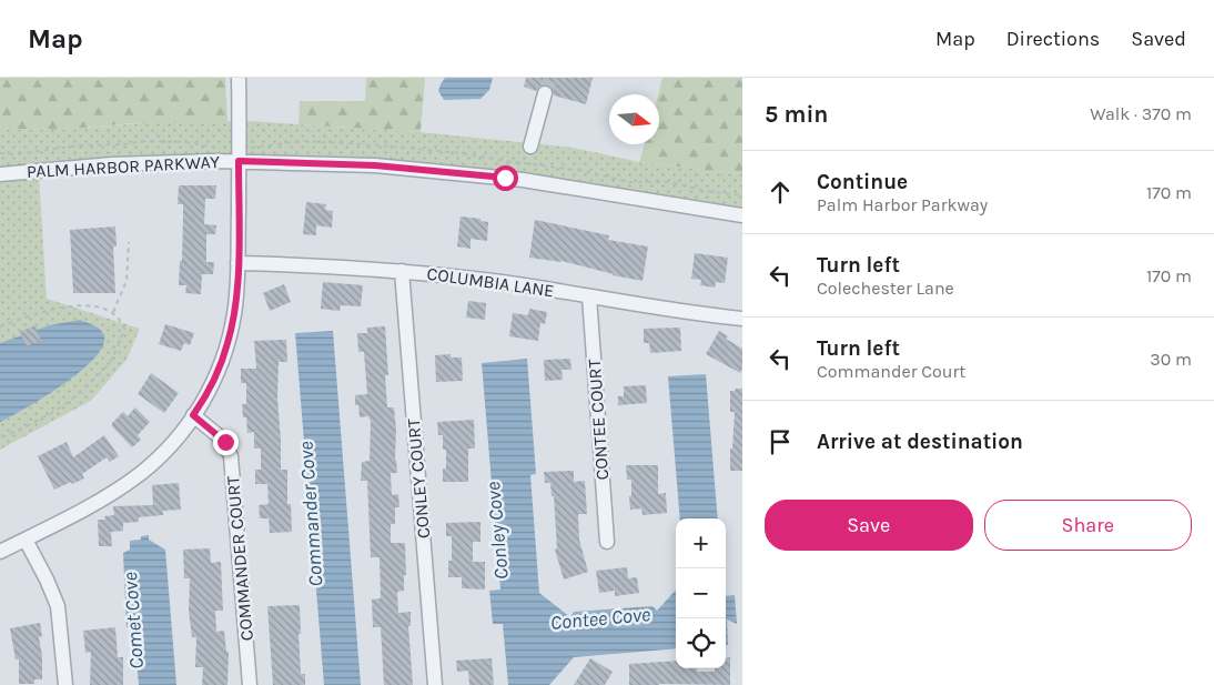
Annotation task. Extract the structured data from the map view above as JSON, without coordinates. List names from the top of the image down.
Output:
{
  "streets": {
    "street": [
      "PALM HARBOR PARKWAY",
      "COLUMBIA LANE",
      "CONTEE COURT",
      "CONLEY COURT",
      "COMMANDER COURT"
    ]
  },
  "crossings": [
    ["COLUMBIA LANE", "CONTEE COURT"],
    ["COLUMBIA LANE", "CONLEY COURT"]
  ],
  "water": [
    "Commander Cove",
    "Conley Cove",
    "Contee Cove",
    "Comet Cove"
  ],
  "north": "right",
  "page": {
    "header": "Map",
    "nav": ["Map", "Directions", "Saved"],
    "heading": ["5 min", "Walk · 370 m"],
    "list": [
      ["Continue", "Palm Harbor Parkway", "170 m"],
      ["Turn left", "Colechester Lane", "170 m"],
      ["Turn left", "Commander Court", "30 m"],
      "Arrive at destination"
    ],
    "buttons": ["Save", "Share"],
    "map_buttons": ["+", "−"]
  }
}
